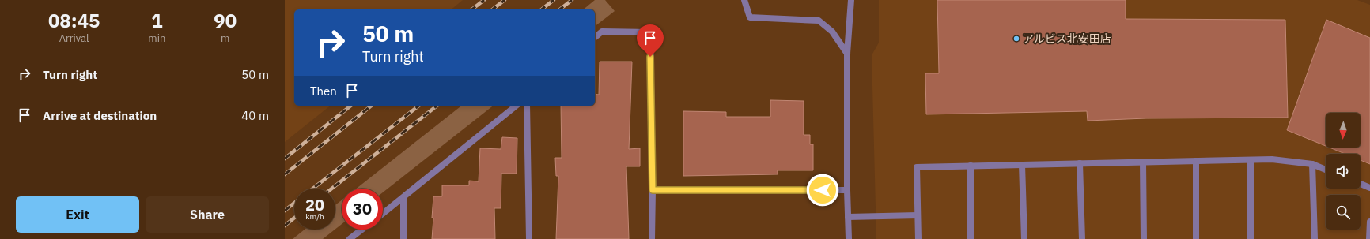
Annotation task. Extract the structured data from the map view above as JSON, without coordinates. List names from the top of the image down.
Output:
{
  "places": ["アルビス北安田店"],
  "north": "bottom",
  "page": {
    "eta": [
      "08:45",
      "Arrival",
      "1",
      "min",
      "90",
      "m"
    ],
    "turn": ["50 m", "Turn right"],
    "list": [
      {
        "name": "Turn right",
        "value": "50 m"
      },
      {
        "name": "Arrive at destination",
        "value": "40 m"
      }
    ],
    "then": "Then",
    "speed": "20 km/h",
    "limit": "30",
    "buttons": ["Exit", "Share"]
  }
}
